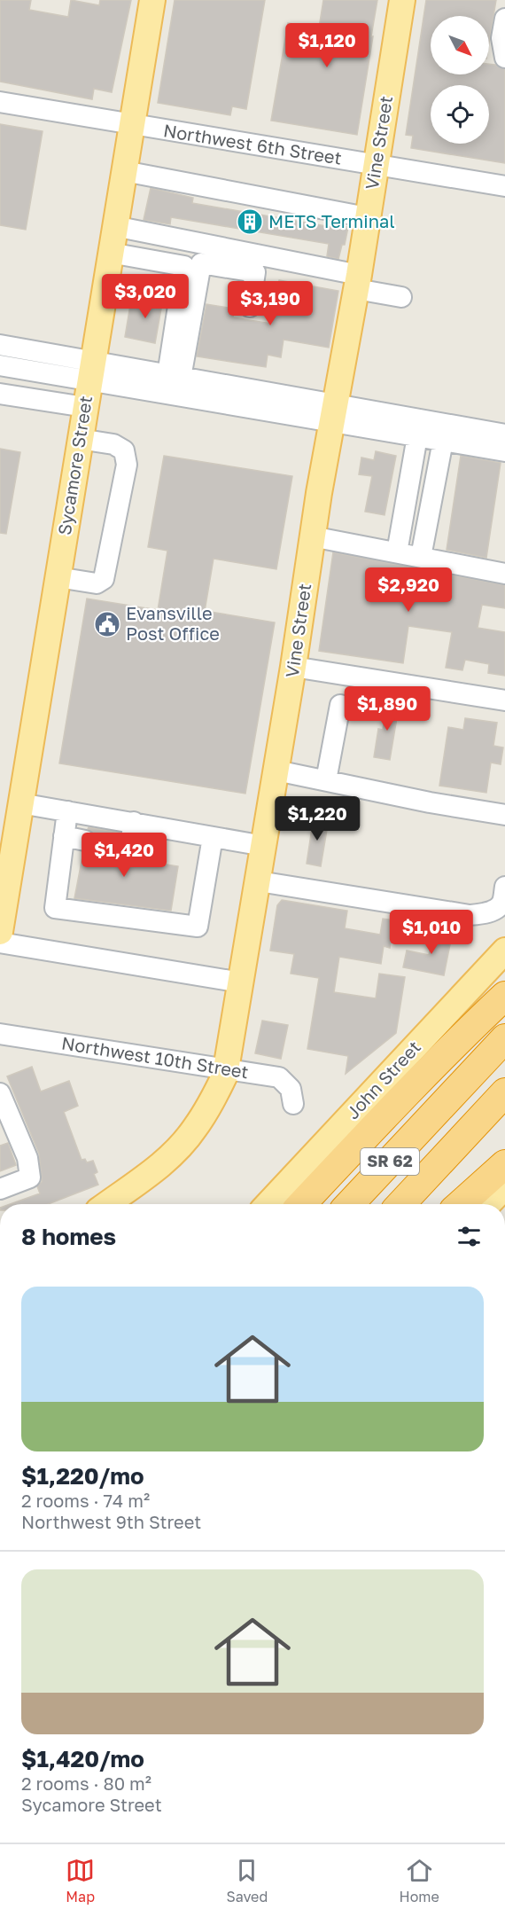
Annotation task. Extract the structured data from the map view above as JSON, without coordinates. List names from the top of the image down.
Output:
{
  "streets": {
    "highway": ["SR 62"],
    "main road": ["Vine Street", "Sycamore Street", "John Street"],
    "street": ["Northwest 6th Street", "Northwest 10th Street"]
  },
  "crossings": [
    ["Vine Street", "Northwest 6th Street"],
    ["Vine Street", "Northwest 10th Street"],
    ["Northwest 6th Street", "Sycamore Street"]
  ],
  "places": {
    "building": ["METS Terminal"],
    "public building": ["Evansville Post Office"]
  },
  "north": "bottom right",
  "page": {
    "price": [
      "$1,120",
      "$3,020",
      "$3,190",
      "$2,920",
      "$1,890",
      "$1,220",
      "$1,420",
      "$1,010"
    ],
    "heading": "8 homes",
    "list": [
      {
        "name": "$1,220/mo",
        "note": "2 rooms · 74 m² · Northwest 9th Street"
      },
      {
        "name": "$1,420/mo",
        "note": "2 rooms · 80 m² · Sycamore Street"
      }
    ],
    "tabs": ["Map", "Saved", "Home"]
  }
}
